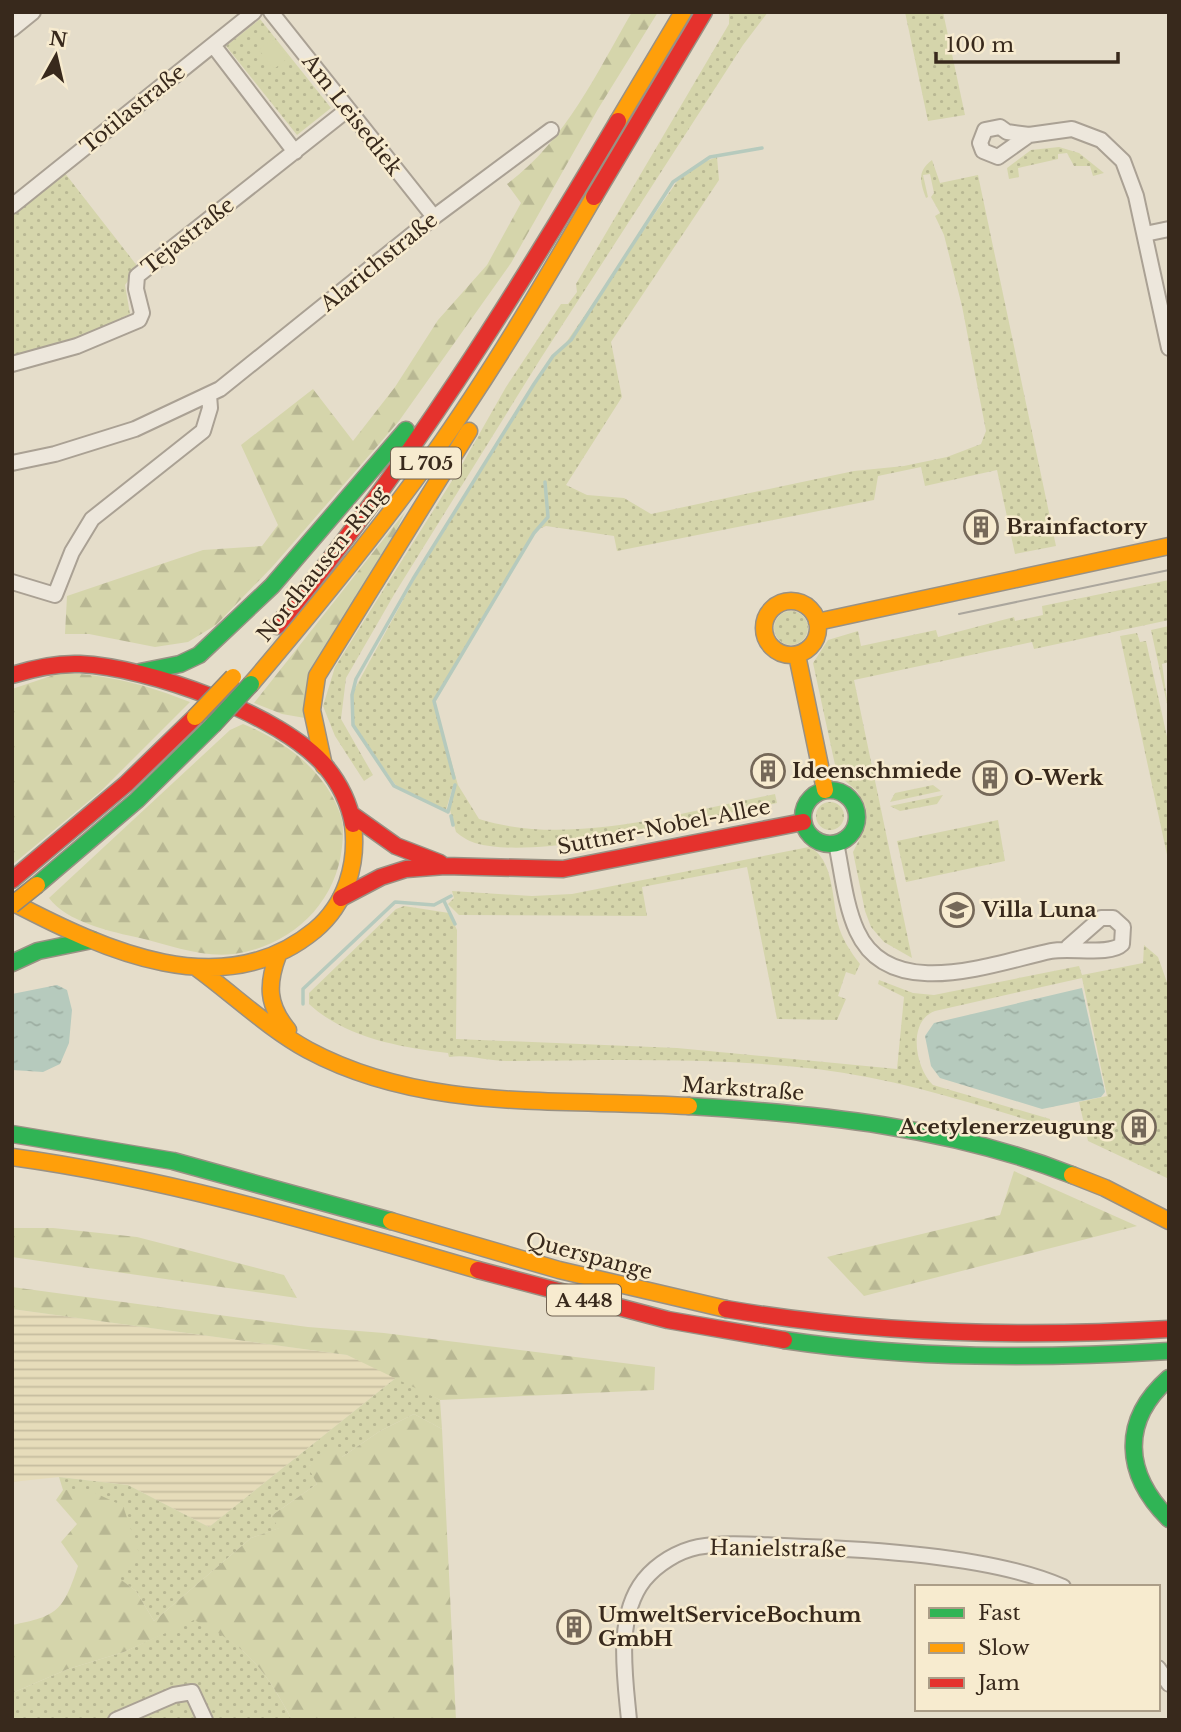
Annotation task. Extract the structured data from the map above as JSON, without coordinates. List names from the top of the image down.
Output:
{
  "streets": {
    "main road": [
      "L 705",
      "Nordhausen-Ring",
      "Suttner-Nobel-Allee",
      "Markstraße",
      "Querspange",
      "A 448"
    ],
    "street": [
      "Totilastraße",
      "Am Leisediek",
      "Tejastraße",
      "Alarichstraße",
      "Hanielstraße"
    ]
  },
  "crossings": [
    ["Am Leisediek", "Tejastraße"],
    ["Am Leisediek", "Alarichstraße"]
  ],
  "places": {
    "building": [
      "Brainfactory",
      "Ideenschmiede",
      "O-Werk",
      "Acetylenerzeugung",
      "UmweltServiceBochum GmbH"
    ],
    "school or university": ["Villa Luna"]
  },
  "legend": ["Fast", "Slow", "Jam"],
  "scale_bar": "100 m",
  "north": "top"
}
